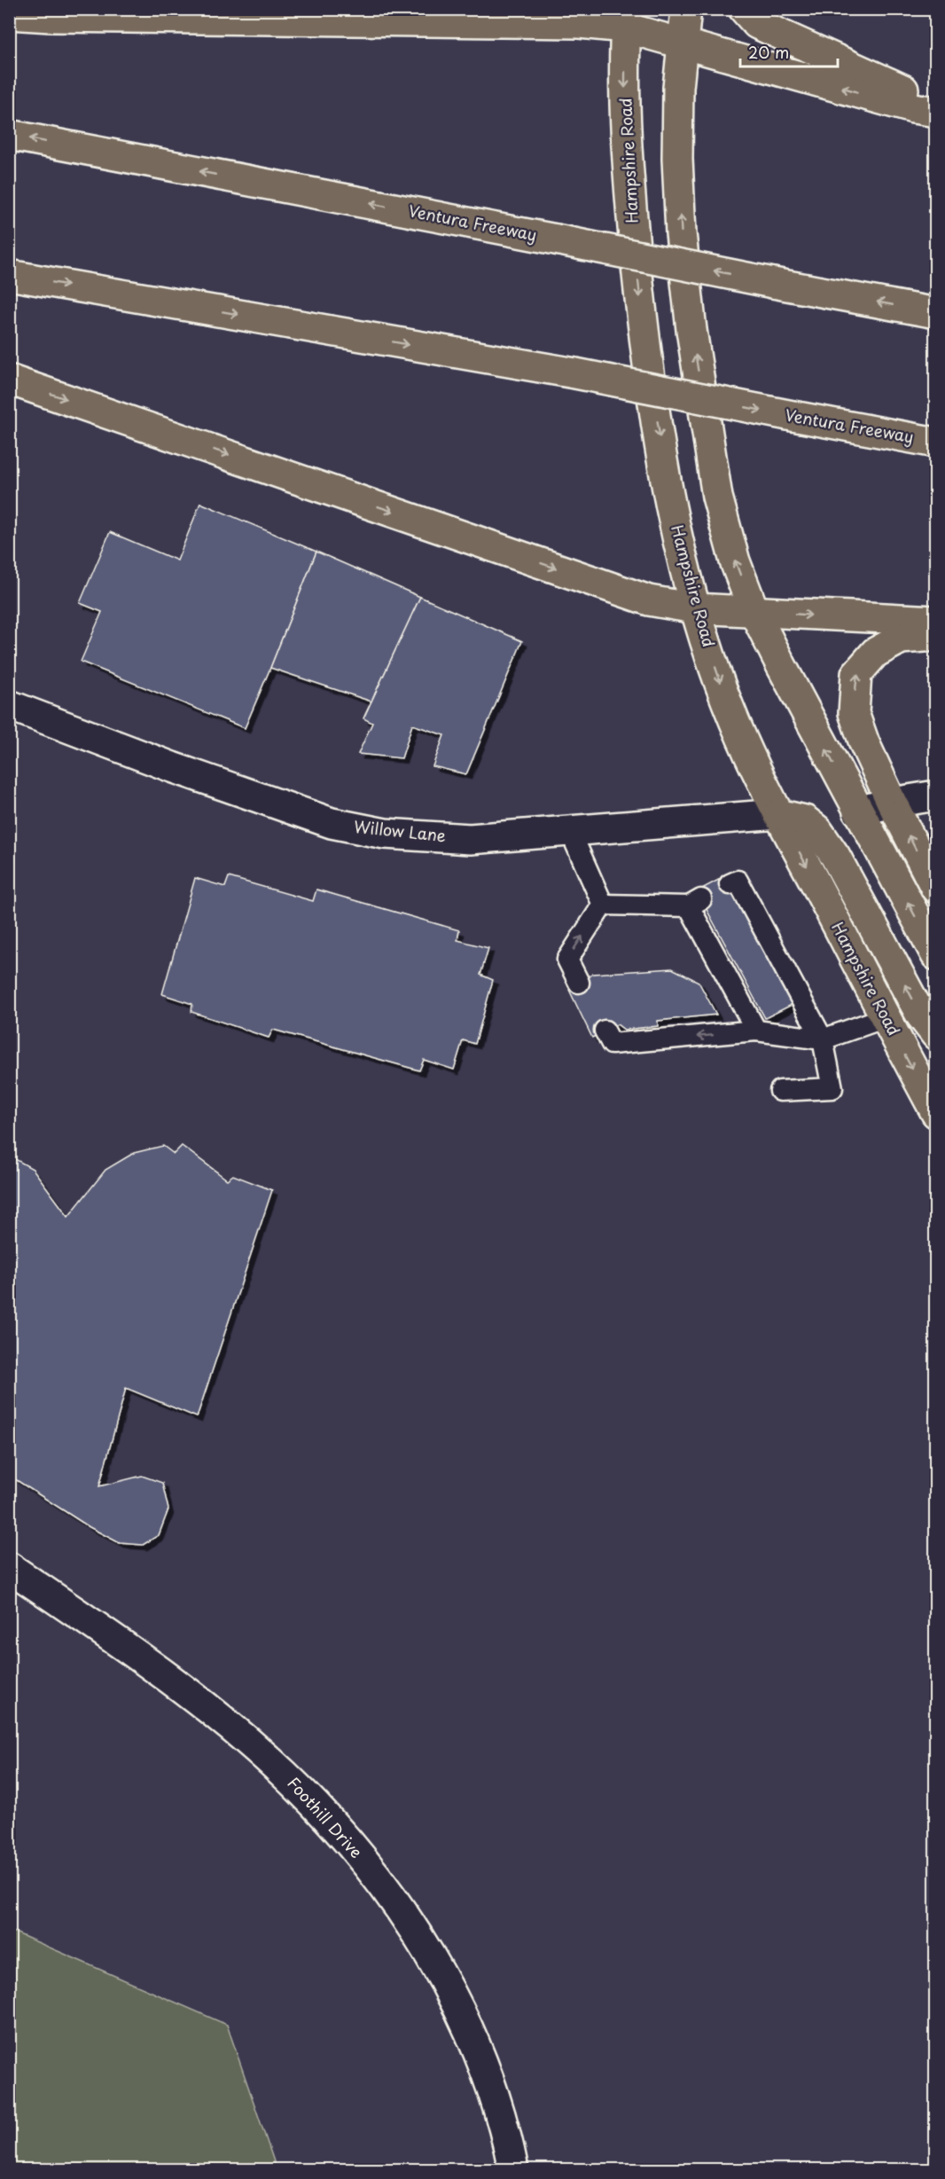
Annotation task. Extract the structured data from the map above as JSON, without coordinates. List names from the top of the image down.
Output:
{
  "streets": {
    "main road": ["Hampshire Road", "Ventura Freeway"],
    "street": ["Willow Lane", "Foothill Drive"]
  },
  "crossings": [
    ["Hampshire Road", "Willow Lane"]
  ],
  "scale_bar": "20 m"
}
